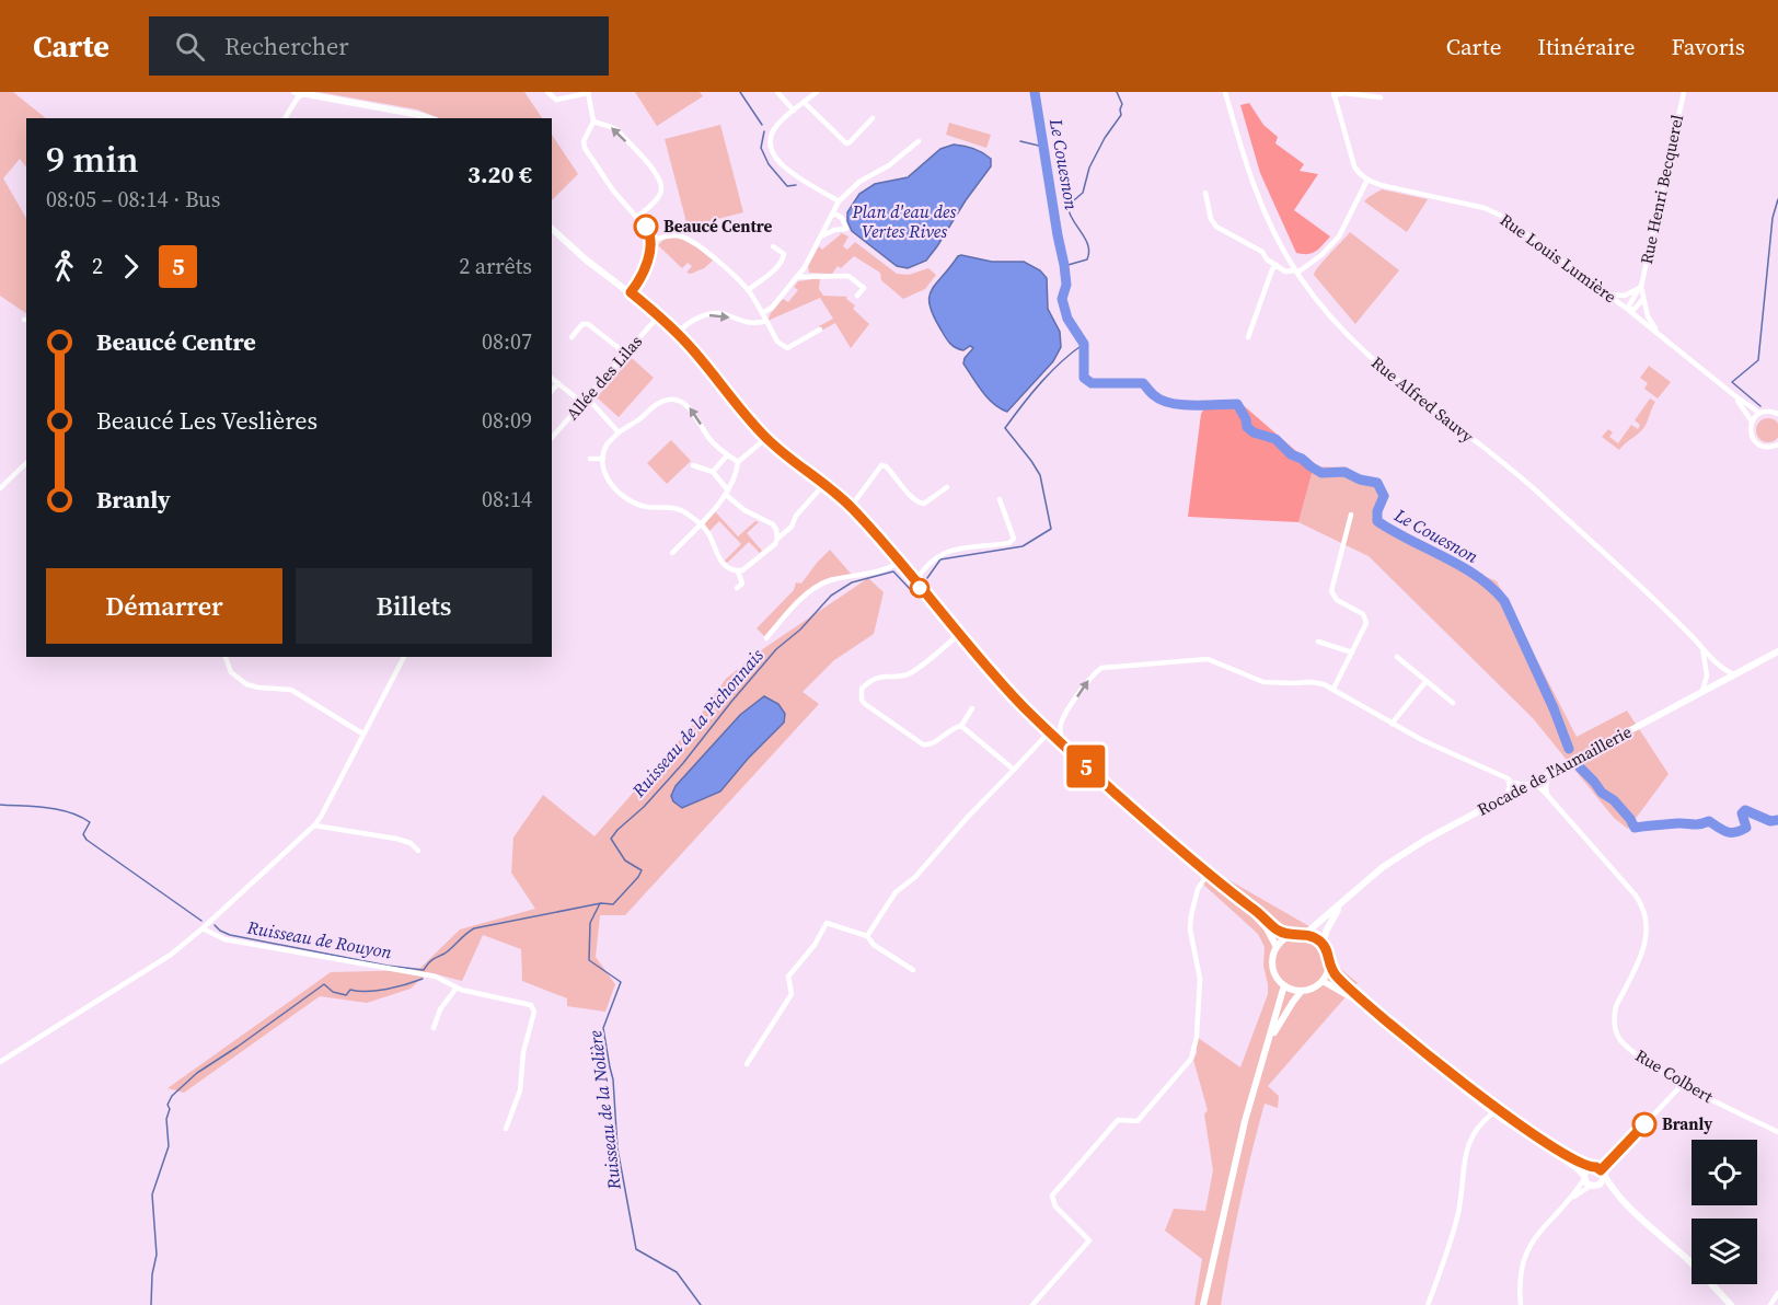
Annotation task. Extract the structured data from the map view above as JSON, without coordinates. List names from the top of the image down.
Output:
{
  "streets": {
    "main road": ["Rocade de l'Aumaillerie"],
    "street": [
      "Rue Henri Becquerel",
      "Rue Louis Lumière",
      "Allée des Lilas",
      "Rue Alfred Sauvy",
      "Rue Colbert"
    ]
  },
  "crossings": [
    ["Rue Henri Becquerel", "Rue Louis Lumière"],
    ["Rue Alfred Sauvy", "Rocade de l'Aumaillerie"],
    ["Rocade de l'Aumaillerie", "Rue Colbert"]
  ],
  "water": [
    "Le Couesnon",
    "Plan d'eau des Vertes Rives",
    "Ruisseau de la Pichonnais",
    "Ruisseau de Rouyon",
    "Ruisseau de la Nolière"
  ],
  "places": ["Beaucé Centre", "Branly"],
  "lines": ["bus line 5"],
  "page": {
    "header": "Carte",
    "search": "Rechercher",
    "nav": ["Carte", "Itinéraire", "Favoris"],
    "on_map": "5",
    "heading": ["9 min", "08:05 – 08:14 · Bus", "3.20 €"],
    "legs": ["2", "5", "2 arrêts"],
    "list": [
      {
        "name": "Beaucé Centre",
        "value": "08:07"
      },
      {
        "name": "Beaucé Les Veslières",
        "value": "08:09"
      },
      {
        "name": "Branly",
        "value": "08:14"
      }
    ],
    "buttons": ["Démarrer", "Billets"]
  }
}
